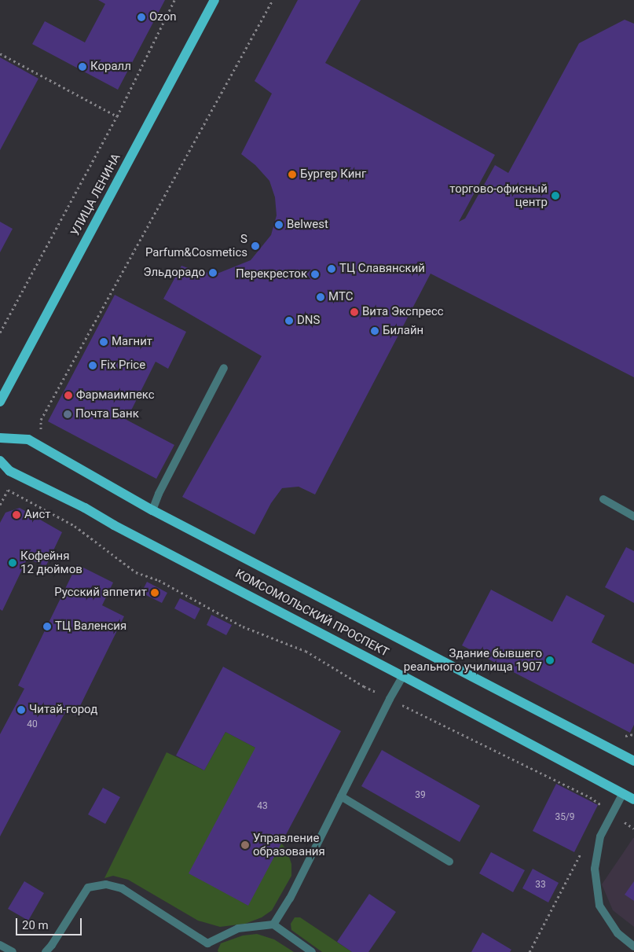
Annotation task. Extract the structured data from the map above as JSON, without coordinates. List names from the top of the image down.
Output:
{
  "streets": {
    "main road": ["УЛИЦА ЛЕНИНА", "КОМСОМОЛЬСКИЙ ПРОСПЕКТ"]
  },
  "places": [
    "Ozon",
    "Коралл",
    "Бургер Кинг",
    "торгово-офисный центр",
    "Belwest",
    "S Parfum&Cosmetics",
    "ТЦ Славянский",
    "Эльдорадо",
    "Перекресток",
    "МТС",
    "Вита Экспресс",
    "DNS",
    "Билайн",
    "Магнит",
    "Fix Price",
    "Фармаимпекс",
    "Почта Банк",
    "Аист",
    "Кофейня 12 дюймов",
    "Русский аппетит",
    "ТЦ Валенсия",
    "Здание бывшего реального училища 1907",
    "Читай-город",
    "Управление образования"
  ],
  "house_numbers": [
    "40",
    "39",
    "43",
    "35/9",
    "33"
  ],
  "scale_bar": "20 m"
}
